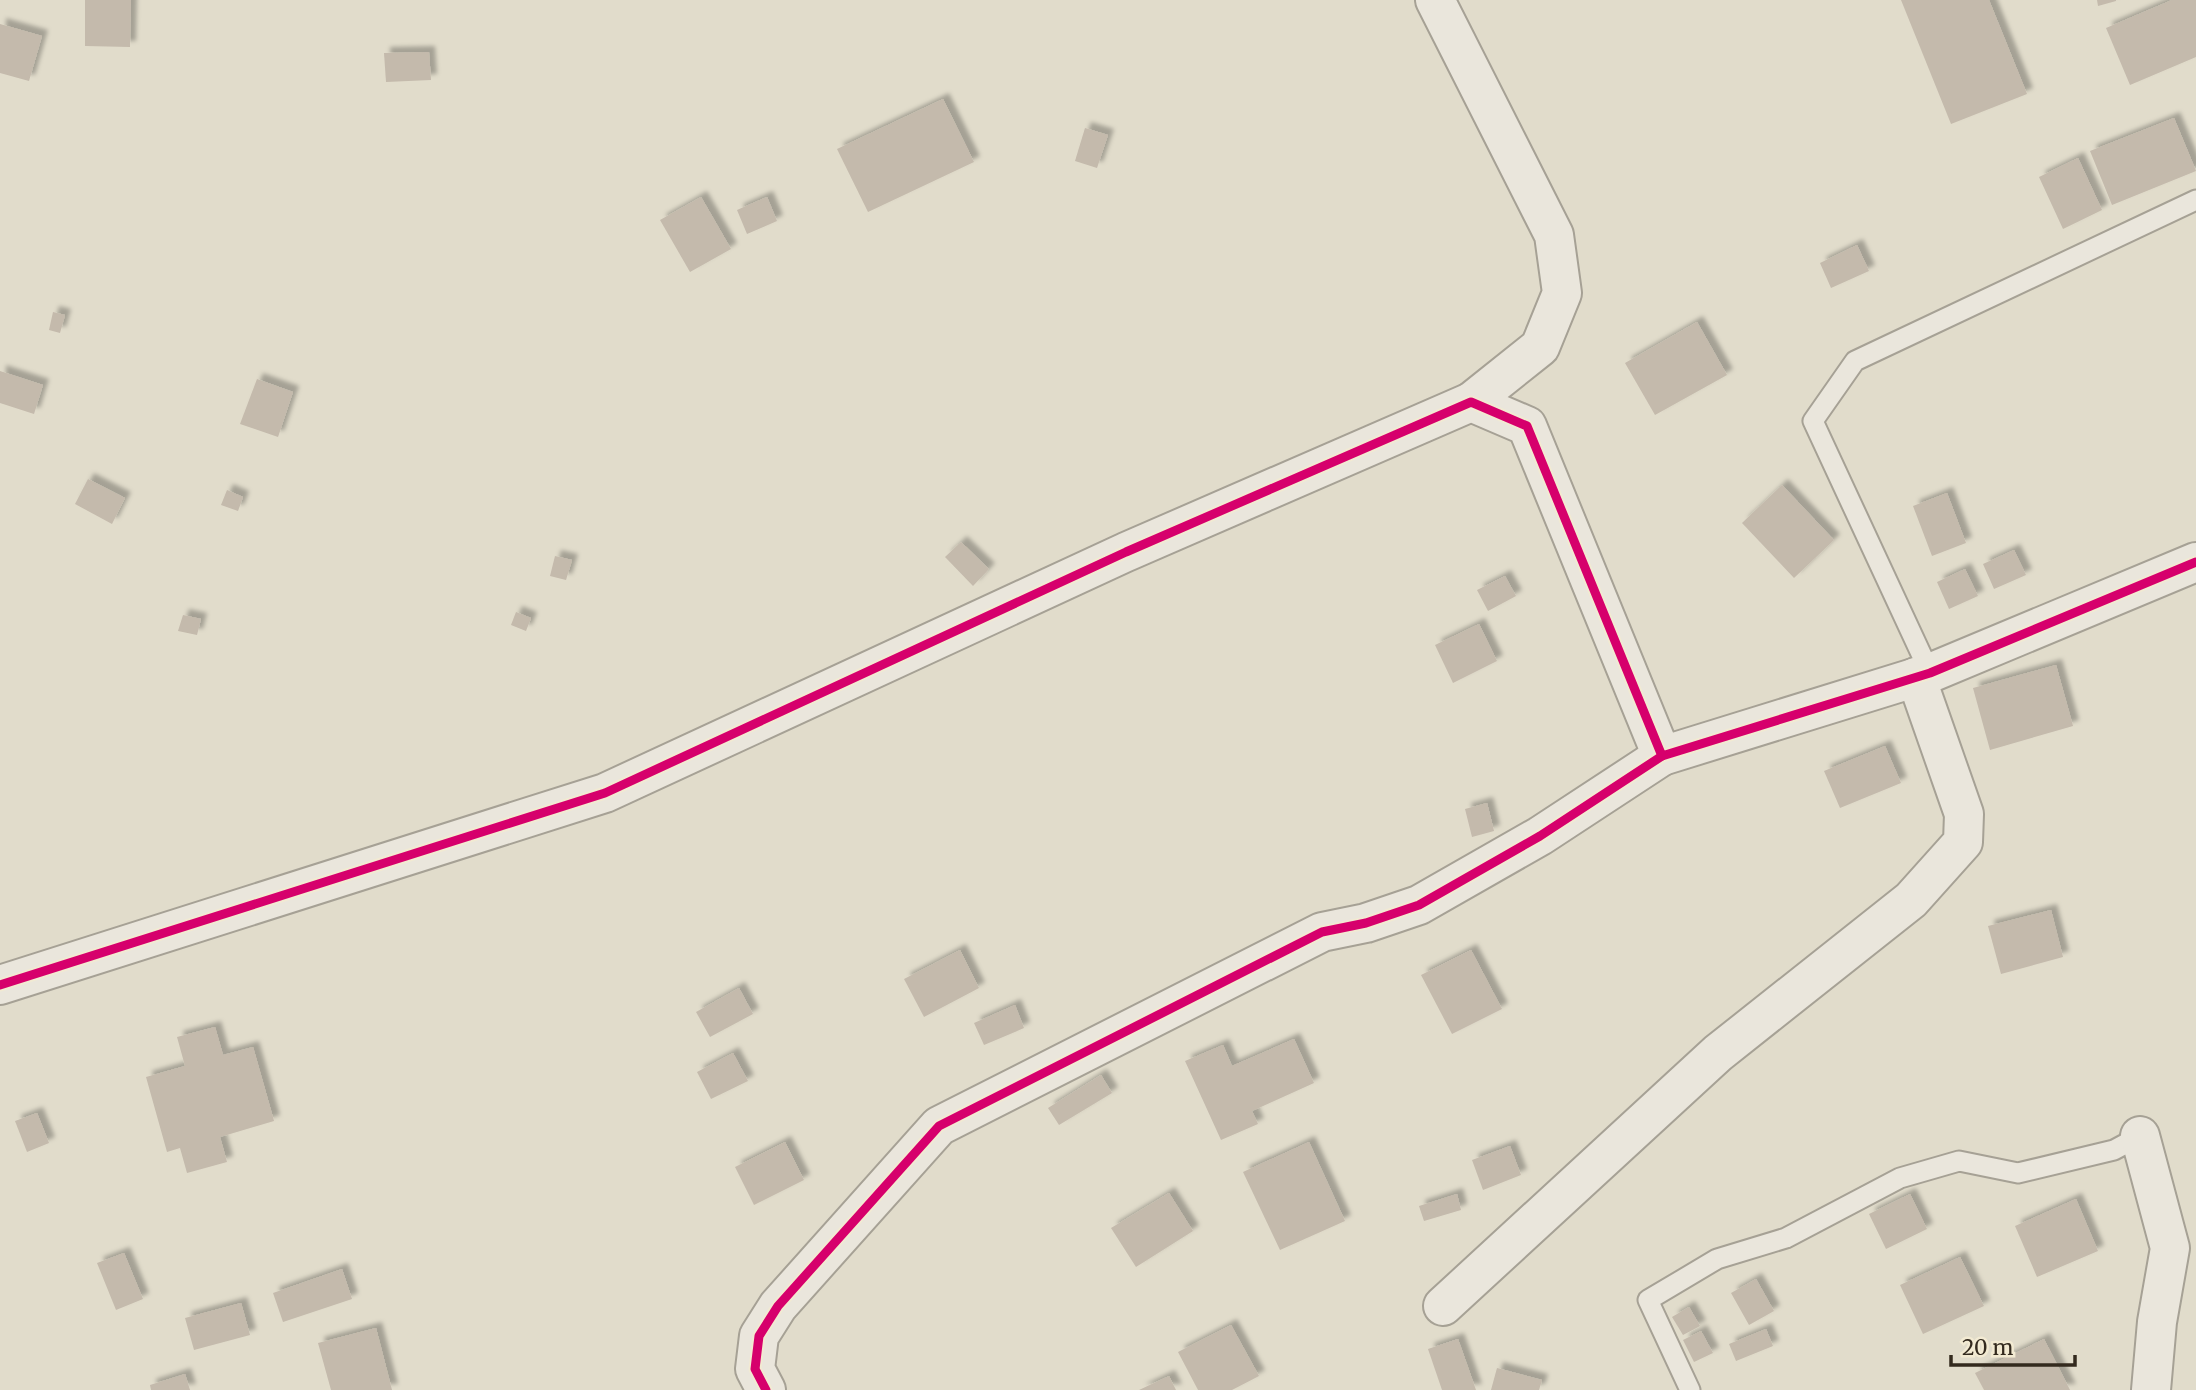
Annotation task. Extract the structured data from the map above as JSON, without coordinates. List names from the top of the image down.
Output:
{
  "scale_bar": "20 m"
}
